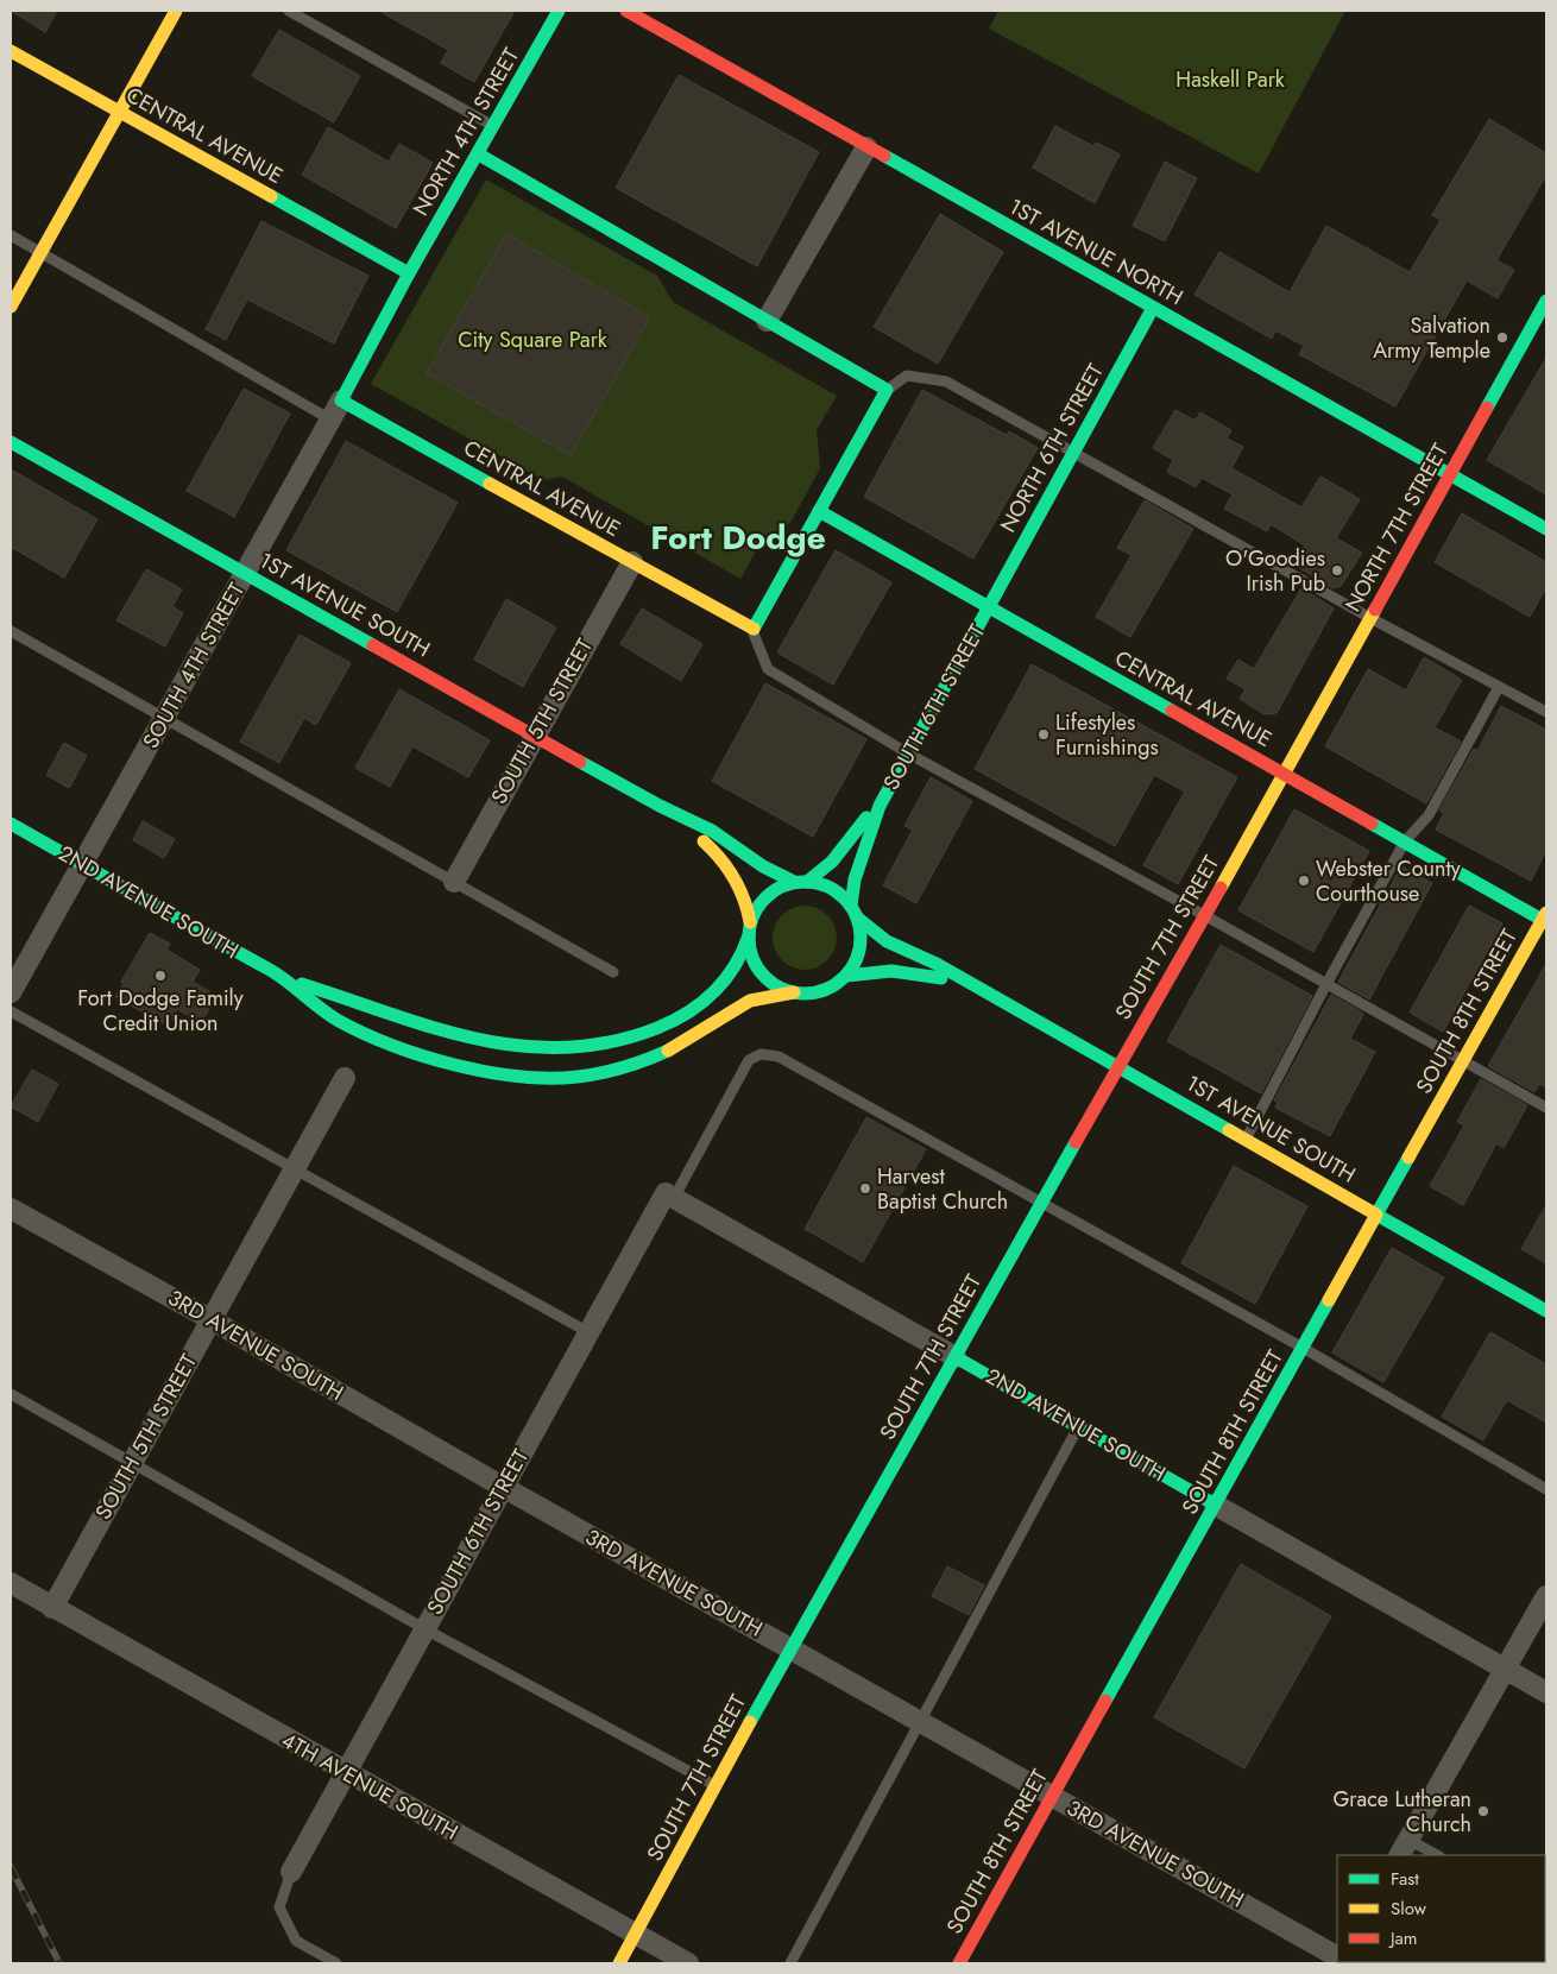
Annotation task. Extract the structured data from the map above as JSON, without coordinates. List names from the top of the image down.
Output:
{
  "streets": {
    "main road": [
      "NORTH 4TH STREET",
      "CENTRAL AVENUE",
      "1ST AVENUE NORTH",
      "NORTH 6TH STREET",
      "NORTH 7TH STREET",
      "1ST AVENUE SOUTH",
      "SOUTH 4TH STREET",
      "SOUTH 6TH STREET",
      "2ND AVENUE SOUTH",
      "SOUTH 7TH STREET",
      "SOUTH 8TH STREET"
    ],
    "street": ["SOUTH 5TH STREET", "3RD AVENUE SOUTH", "4TH AVENUE SOUTH"]
  },
  "crossings": [
    ["NORTH 4TH STREET", "CENTRAL AVENUE"],
    ["NORTH 4TH STREET", "SOUTH 4TH STREET"],
    ["CENTRAL AVENUE", "NORTH 6TH STREET"],
    ["CENTRAL AVENUE", "NORTH 7TH STREET"],
    ["CENTRAL AVENUE", "SOUTH 4TH STREET"],
    ["CENTRAL AVENUE", "SOUTH 6TH STREET"],
    ["CENTRAL AVENUE", "SOUTH 5TH STREET"],
    ["CENTRAL AVENUE", "SOUTH 7TH STREET"],
    ["CENTRAL AVENUE", "SOUTH 8TH STREET"],
    ["1ST AVENUE NORTH", "NORTH 6TH STREET"],
    ["1ST AVENUE NORTH", "NORTH 7TH STREET"],
    ["NORTH 6TH STREET", "SOUTH 6TH STREET"],
    ["NORTH 7TH STREET", "SOUTH 7TH STREET"],
    ["1ST AVENUE SOUTH", "SOUTH 4TH STREET"],
    ["1ST AVENUE SOUTH", "SOUTH 6TH STREET"],
    ["1ST AVENUE SOUTH", "SOUTH 5TH STREET"],
    ["1ST AVENUE SOUTH", "2ND AVENUE SOUTH"],
    ["1ST AVENUE SOUTH", "SOUTH 7TH STREET"],
    ["1ST AVENUE SOUTH", "SOUTH 8TH STREET"],
    ["SOUTH 4TH STREET", "2ND AVENUE SOUTH"],
    ["SOUTH 6TH STREET", "2ND AVENUE SOUTH"],
    ["SOUTH 6TH STREET", "3RD AVENUE SOUTH"],
    ["SOUTH 6TH STREET", "4TH AVENUE SOUTH"],
    ["SOUTH 5TH STREET", "3RD AVENUE SOUTH"],
    ["SOUTH 5TH STREET", "4TH AVENUE SOUTH"],
    ["2ND AVENUE SOUTH", "SOUTH 7TH STREET"],
    ["2ND AVENUE SOUTH", "SOUTH 8TH STREET"],
    ["SOUTH 7TH STREET", "3RD AVENUE SOUTH"],
    ["SOUTH 7TH STREET", "4TH AVENUE SOUTH"],
    ["SOUTH 8TH STREET", "3RD AVENUE SOUTH"]
  ],
  "districts": ["Fort Dodge"],
  "parks": ["Haskell Park", "City Square Park"],
  "places": [
    "Salvation Army Temple",
    "O'Goodies Irish Pub",
    "Lifestyles Furnishings",
    "Webster County Courthouse",
    "Fort Dodge Family Credit Union",
    "Harvest Baptist Church",
    "Grace Lutheran Church"
  ],
  "legend": ["Fast", "Slow", "Jam"]
}
